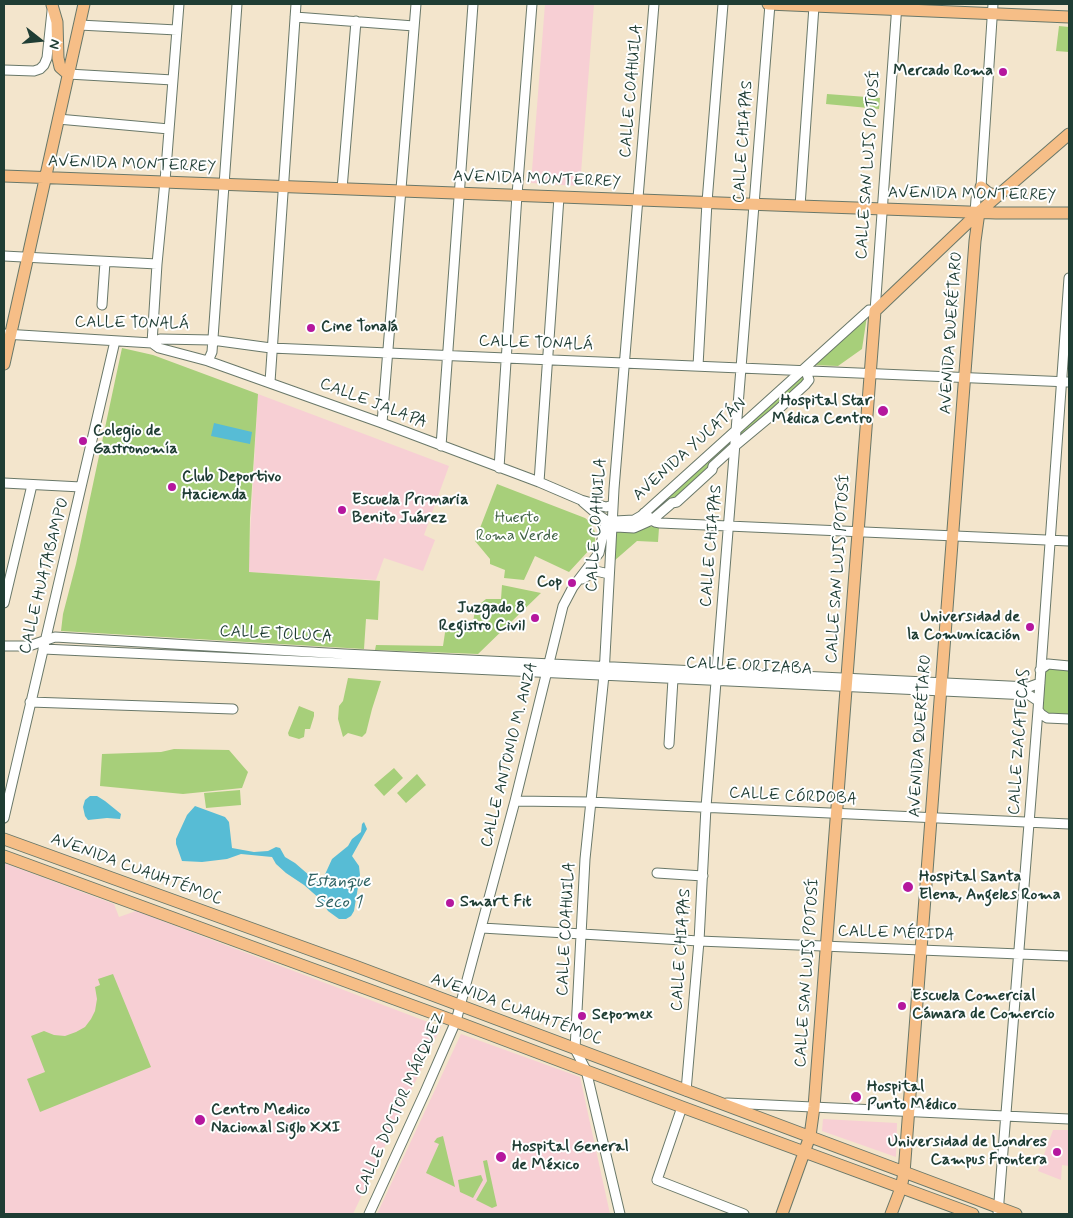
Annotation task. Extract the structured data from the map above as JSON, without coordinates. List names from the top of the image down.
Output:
{
  "streets": {
    "main road": [
      "AVENIDA MONTERREY",
      "CALLE SAN LUIS POTOSÍ",
      "AVENIDA QUERÉTARO",
      "AVENIDA YUCATÁN",
      "AVENIDA CUAUHTÉMOC"
    ],
    "street": [
      "CALLE COAHUILA",
      "CALLE CHIAPAS",
      "CALLE TONALÁ",
      "CALLE JALAPA",
      "CALLE HUATABAMPO",
      "CALLE TOLUCA",
      "CALLE ORIZABA",
      "CALLE ZACATECAS",
      "CALLE ANTONIO M. ANZA",
      "CALLE CÓRDOBA",
      "CALLE MÉRIDA",
      "CALLE DOCTOR MÁRQUEZ"
    ]
  },
  "crossings": [
    ["CALLE COAHUILA", "AVENIDA MONTERREY"],
    ["CALLE COAHUILA", "CALLE TONALÁ"],
    ["CALLE COAHUILA", "CALLE JALAPA"],
    ["CALLE COAHUILA", "AVENIDA YUCATÁN"],
    ["CALLE COAHUILA", "CALLE ORIZABA"],
    ["CALLE COAHUILA", "CALLE ANTONIO M. ANZA"],
    ["CALLE COAHUILA", "CALLE CÓRDOBA"],
    ["CALLE COAHUILA", "AVENIDA CUAUHTÉMOC"],
    ["CALLE COAHUILA", "CALLE MÉRIDA"],
    ["CALLE CHIAPAS", "AVENIDA MONTERREY"],
    ["CALLE CHIAPAS", "CALLE TONALÁ"],
    ["CALLE CHIAPAS", "AVENIDA YUCATÁN"],
    ["CALLE CHIAPAS", "CALLE ORIZABA"],
    ["CALLE CHIAPAS", "CALLE CÓRDOBA"],
    ["CALLE CHIAPAS", "AVENIDA CUAUHTÉMOC"],
    ["CALLE CHIAPAS", "CALLE MÉRIDA"],
    ["AVENIDA MONTERREY", "CALLE SAN LUIS POTOSÍ"],
    ["AVENIDA MONTERREY", "AVENIDA QUERÉTARO"],
    ["AVENIDA MONTERREY", "AVENIDA YUCATÁN"],
    ["CALLE SAN LUIS POTOSÍ", "CALLE TONALÁ"],
    ["CALLE SAN LUIS POTOSÍ", "AVENIDA YUCATÁN"],
    ["CALLE SAN LUIS POTOSÍ", "CALLE ORIZABA"],
    ["CALLE SAN LUIS POTOSÍ", "CALLE CÓRDOBA"],
    ["CALLE SAN LUIS POTOSÍ", "AVENIDA CUAUHTÉMOC"],
    ["CALLE SAN LUIS POTOSÍ", "CALLE MÉRIDA"],
    ["CALLE TONALÁ", "AVENIDA QUERÉTARO"],
    ["CALLE TONALÁ", "CALLE JALAPA"],
    ["CALLE TONALÁ", "AVENIDA YUCATÁN"],
    ["CALLE TONALÁ", "CALLE HUATABAMPO"],
    ["CALLE TONALÁ", "CALLE ZACATECAS"],
    ["AVENIDA QUERÉTARO", "AVENIDA YUCATÁN"],
    ["AVENIDA QUERÉTARO", "CALLE ORIZABA"],
    ["AVENIDA QUERÉTARO", "CALLE CÓRDOBA"],
    ["AVENIDA QUERÉTARO", "AVENIDA CUAUHTÉMOC"],
    ["AVENIDA QUERÉTARO", "CALLE MÉRIDA"],
    ["CALLE JALAPA", "AVENIDA YUCATÁN"],
    ["CALLE JALAPA", "CALLE ANTONIO M. ANZA"],
    ["AVENIDA YUCATÁN", "CALLE ANTONIO M. ANZA"],
    ["CALLE HUATABAMPO", "CALLE TOLUCA"],
    ["CALLE TOLUCA", "CALLE ORIZABA"],
    ["CALLE TOLUCA", "CALLE ANTONIO M. ANZA"],
    ["CALLE ORIZABA", "CALLE ZACATECAS"],
    ["CALLE ORIZABA", "CALLE ANTONIO M. ANZA"],
    ["CALLE ZACATECAS", "CALLE CÓRDOBA"],
    ["CALLE ZACATECAS", "AVENIDA CUAUHTÉMOC"],
    ["CALLE ZACATECAS", "CALLE MÉRIDA"],
    ["CALLE ANTONIO M. ANZA", "CALLE CÓRDOBA"],
    ["CALLE ANTONIO M. ANZA", "AVENIDA CUAUHTÉMOC"],
    ["CALLE ANTONIO M. ANZA", "CALLE MÉRIDA"],
    ["CALLE ANTONIO M. ANZA", "CALLE DOCTOR MÁRQUEZ"],
    ["AVENIDA CUAUHTÉMOC", "CALLE DOCTOR MÁRQUEZ"]
  ],
  "water": ["Estanque Seco 1"],
  "parks": ["Huerto Roma Verde"],
  "places": [
    "Mercado Roma",
    "Cine Tonalá",
    "Hospital Star Médica Centro",
    "Colegio de Gastronomía",
    "Club Deportivo Hacienda",
    "Escuela Primaria Benito Juárez",
    "Cop",
    "Juzgado 8 Registro Civil",
    "Universidad de la Comunicación",
    "Hospital Santa Elena, Angeles Roma",
    "Smart Fit",
    "Escuela Comercial Cámara de Comercio",
    "Sepomex",
    "Hospital Punto Médico",
    "Centro Medico Nacional Siglo XXI",
    "Universidad de Londres Campus Frontera",
    "Hospital General de México"
  ],
  "north": "right"
}
